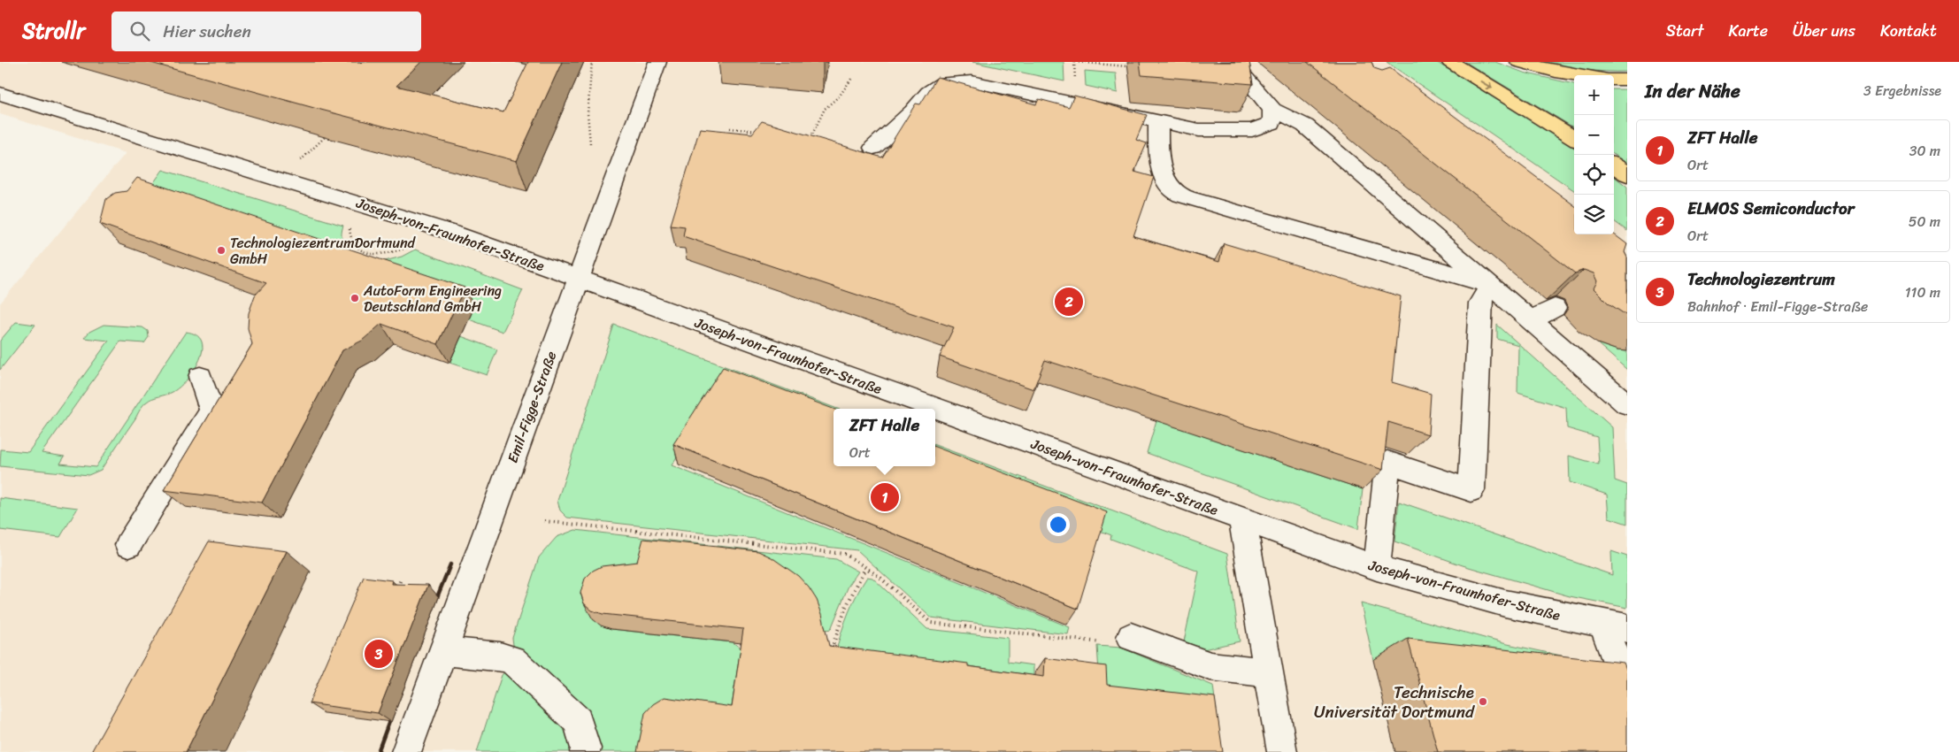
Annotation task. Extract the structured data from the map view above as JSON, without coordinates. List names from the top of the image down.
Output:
{
  "streets": {
    "street": ["Joseph-von-Fraunhofer-Straße", "Emil-Figge-Straße"]
  },
  "crossings": [
    ["Joseph-von-Fraunhofer-Straße", "Emil-Figge-Straße"]
  ],
  "places": ["TechnologiezentrumDortmund GmbH", "AutoForm Engineering Deutschland GmbH", "Technische Universität Dortmund"],
  "page": {
    "header": "Strollr",
    "search": "Hier suchen",
    "nav": [
      "Start",
      "Karte",
      "Über uns",
      "Kontakt"
    ],
    "heading": ["In der Nähe", "3 Ergebnisse"],
    "map_buttons": ["+", "−"],
    "list": [
      {
        "mark": "1",
        "name": "ZFT Halle",
        "note": "Ort",
        "value": "30 m"
      },
      {
        "mark": "2",
        "name": "ELMOS Semiconductor",
        "note": "Ort",
        "value": "50 m"
      },
      {
        "mark": "3",
        "name": "Technologiezentrum",
        "note": "Bahnhof · Emil-Figge-Straße",
        "value": "110 m"
      }
    ],
    "pins": ["2", "1", "3"],
    "popup": ["ZFT Halle", "Ort"]
  }
}
